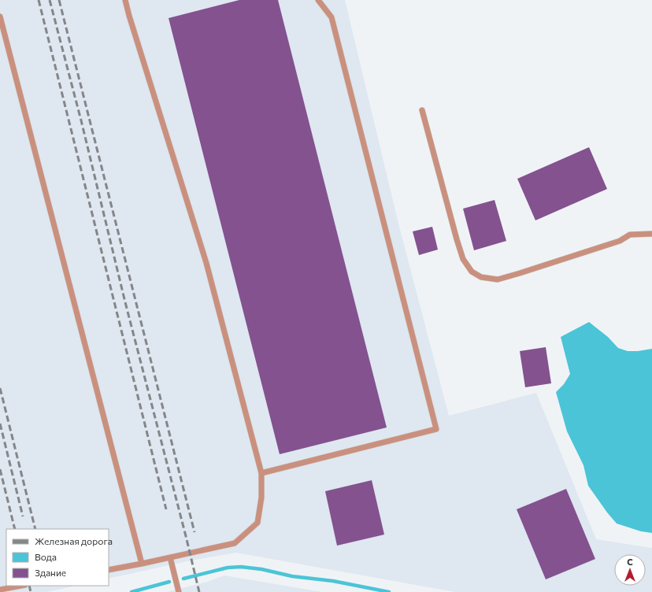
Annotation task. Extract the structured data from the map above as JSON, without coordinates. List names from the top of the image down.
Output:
{
  "legend": ["Железная дорога", "Вода", "Здание"],
  "north": "top"
}
